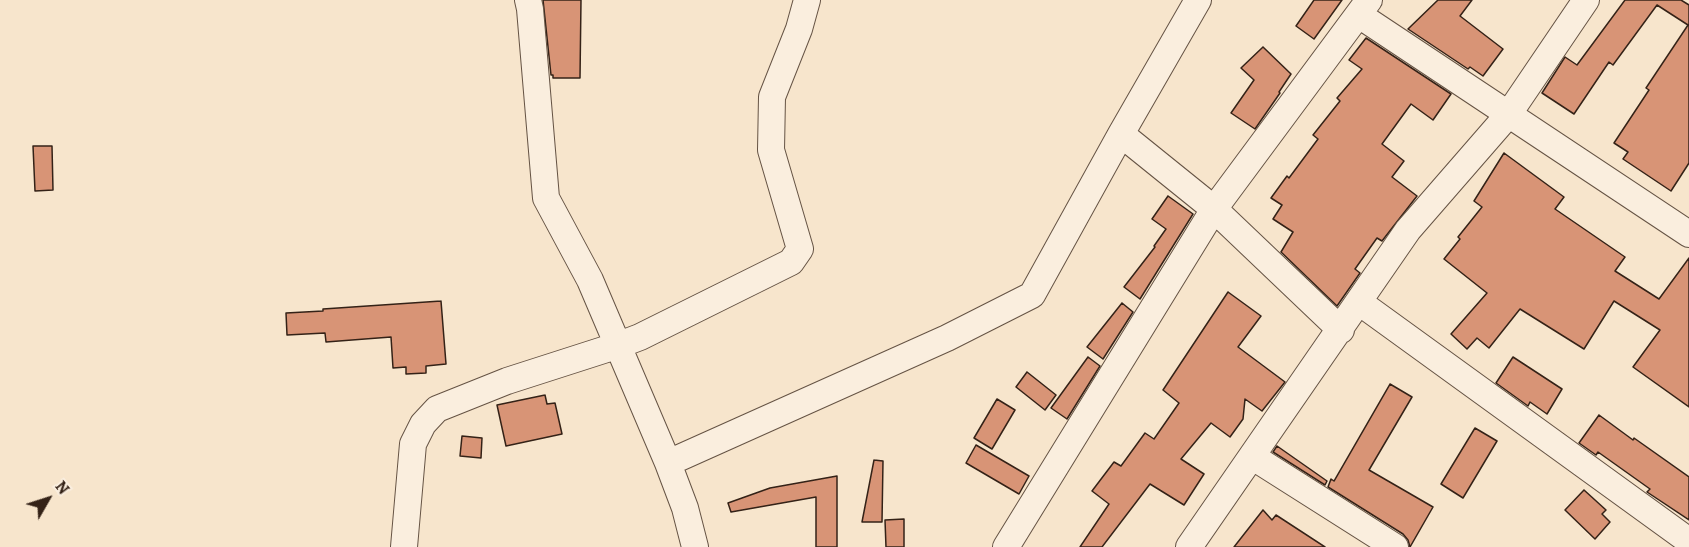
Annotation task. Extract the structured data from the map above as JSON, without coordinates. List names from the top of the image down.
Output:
{
  "north": "top right"
}
